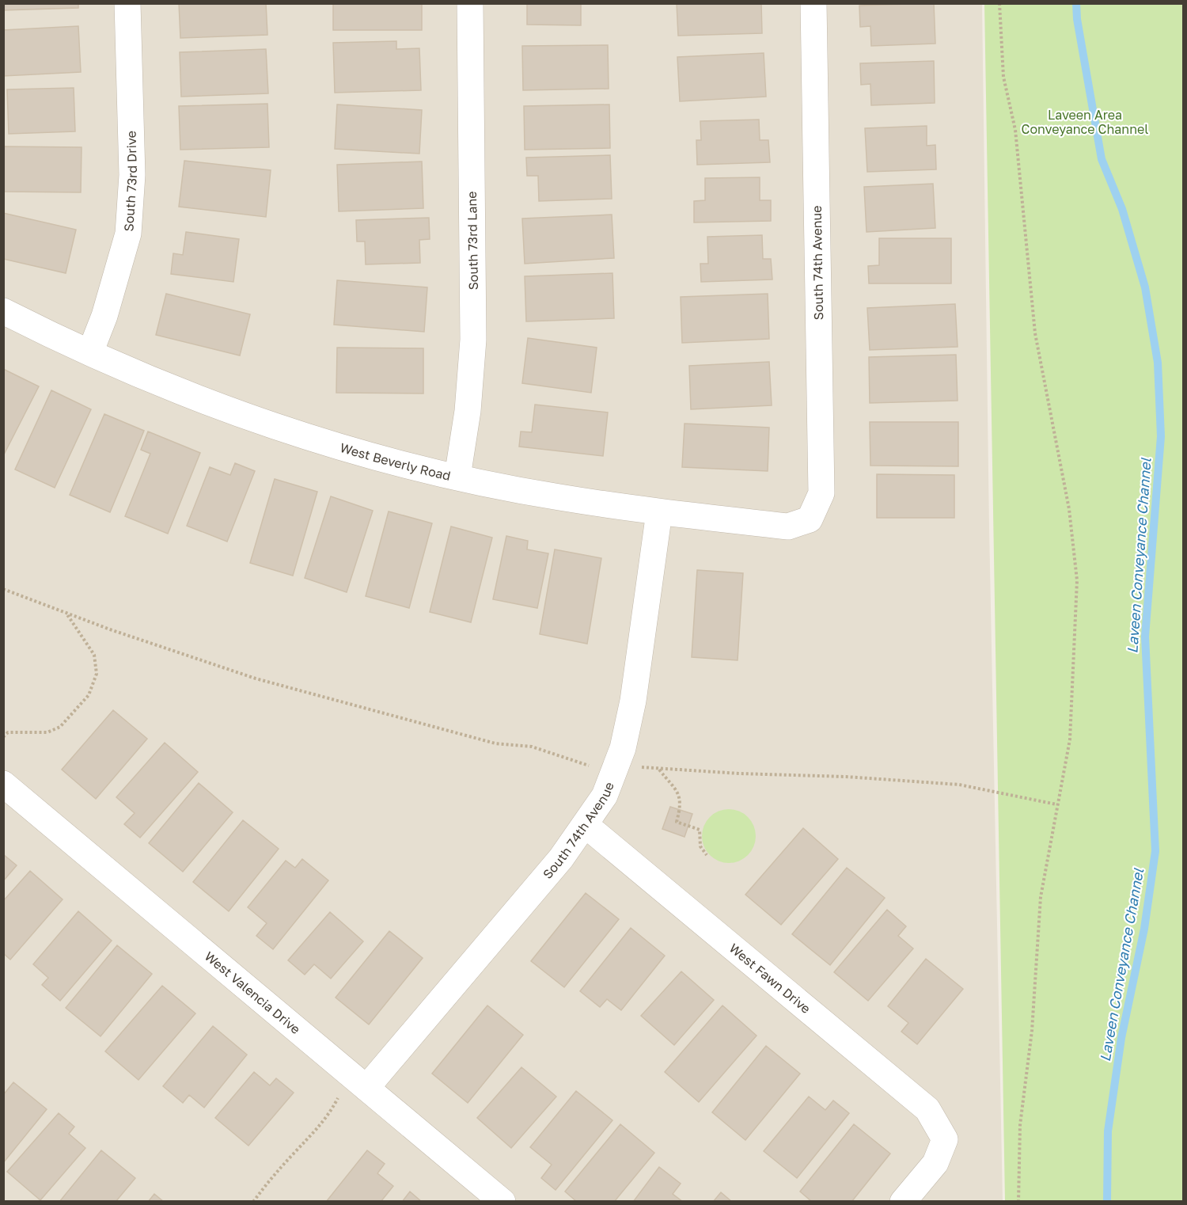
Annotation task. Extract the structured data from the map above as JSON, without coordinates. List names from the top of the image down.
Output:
{
  "streets": {
    "street": [
      "South 73rd Drive",
      "South 73rd Lane",
      "South 74th Avenue",
      "West Beverly Road",
      "West Fawn Drive",
      "West Valencia Drive"
    ]
  },
  "crossings": [
    ["South 73rd Drive", "West Beverly Road"],
    ["South 73rd Lane", "West Beverly Road"],
    ["South 74th Avenue", "West Beverly Road"],
    ["South 74th Avenue", "West Fawn Drive"],
    ["South 74th Avenue", "West Valencia Drive"]
  ],
  "water": ["Laveen Conveyance Channel"],
  "parks": ["Laveen Area Conveyance Channel"]
}
